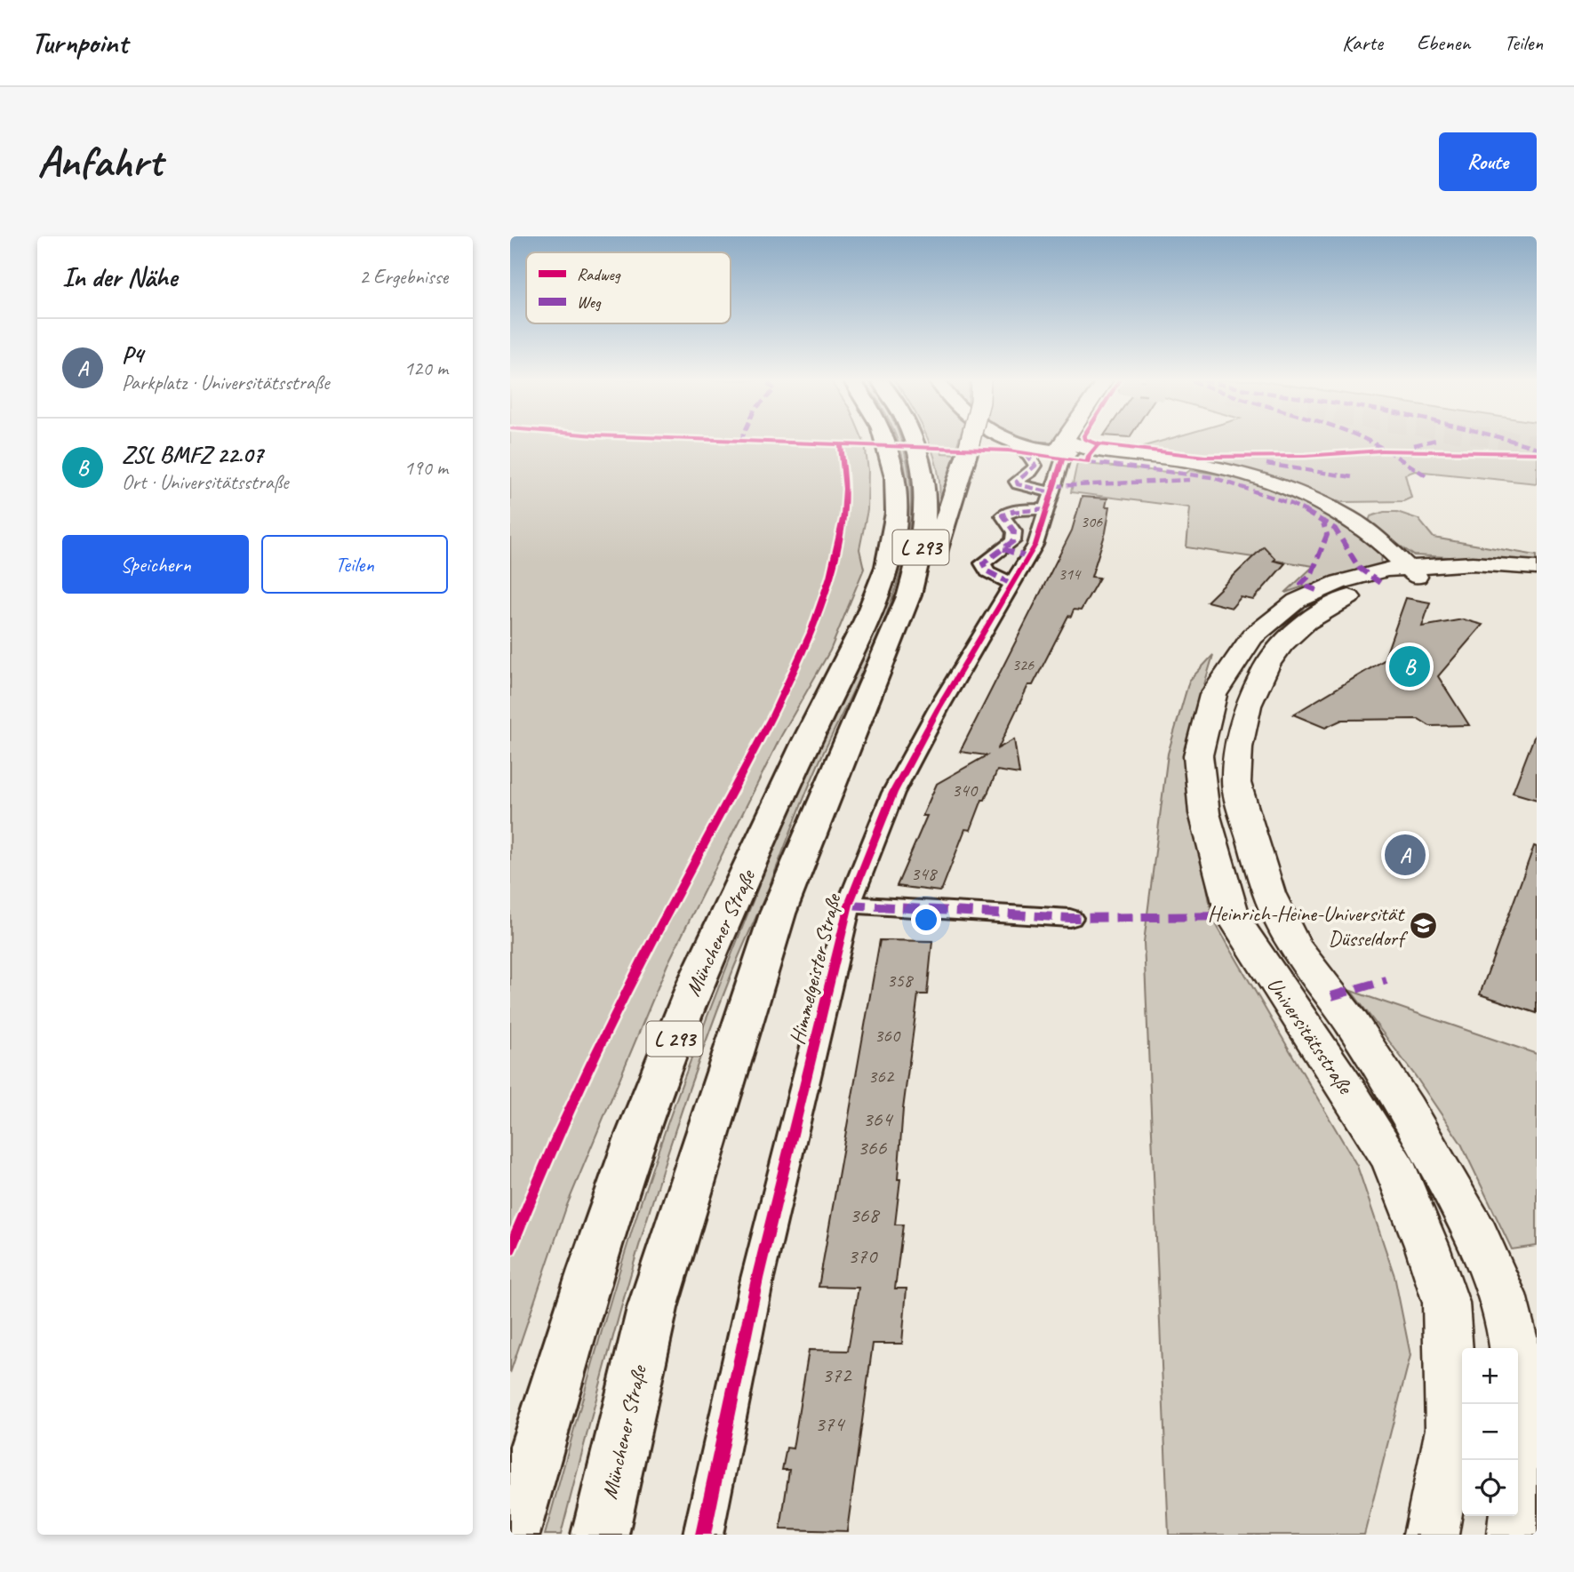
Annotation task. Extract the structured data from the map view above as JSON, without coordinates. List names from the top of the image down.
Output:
{
  "streets": {
    "highway": ["L 293", "Münchener Straße"],
    "street": ["Himmelgeister Straße", "Universitätsstraße"]
  },
  "places": {
    "school or university": ["Heinrich-Heine-Universität Düsseldorf"]
  },
  "house_numbers": [
    "306",
    "314",
    "326",
    "340",
    "348",
    "358",
    "360",
    "362",
    "364",
    "366",
    "368",
    "370",
    "372",
    "374"
  ],
  "legend": ["Radweg", "Weg"],
  "page": {
    "header": "Turnpoint",
    "nav": ["Karte", "Ebenen", "Teilen"],
    "buttons": [
      "Route",
      ["Speichern", "Teilen"]
    ],
    "title": "Anfahrt",
    "heading": ["In der Nähe", "2 Ergebnisse"],
    "list": [
      {
        "mark": "A",
        "name": "P4",
        "note": "Parkplatz · Universitätsstraße",
        "value": "120 m"
      },
      {
        "mark": "B",
        "name": "ZSL BMFZ 22.07",
        "note": "Ort · Universitätsstraße",
        "value": "190 m"
      }
    ],
    "pins": ["B", "A"],
    "map_buttons": ["+", "−"]
  }
}
